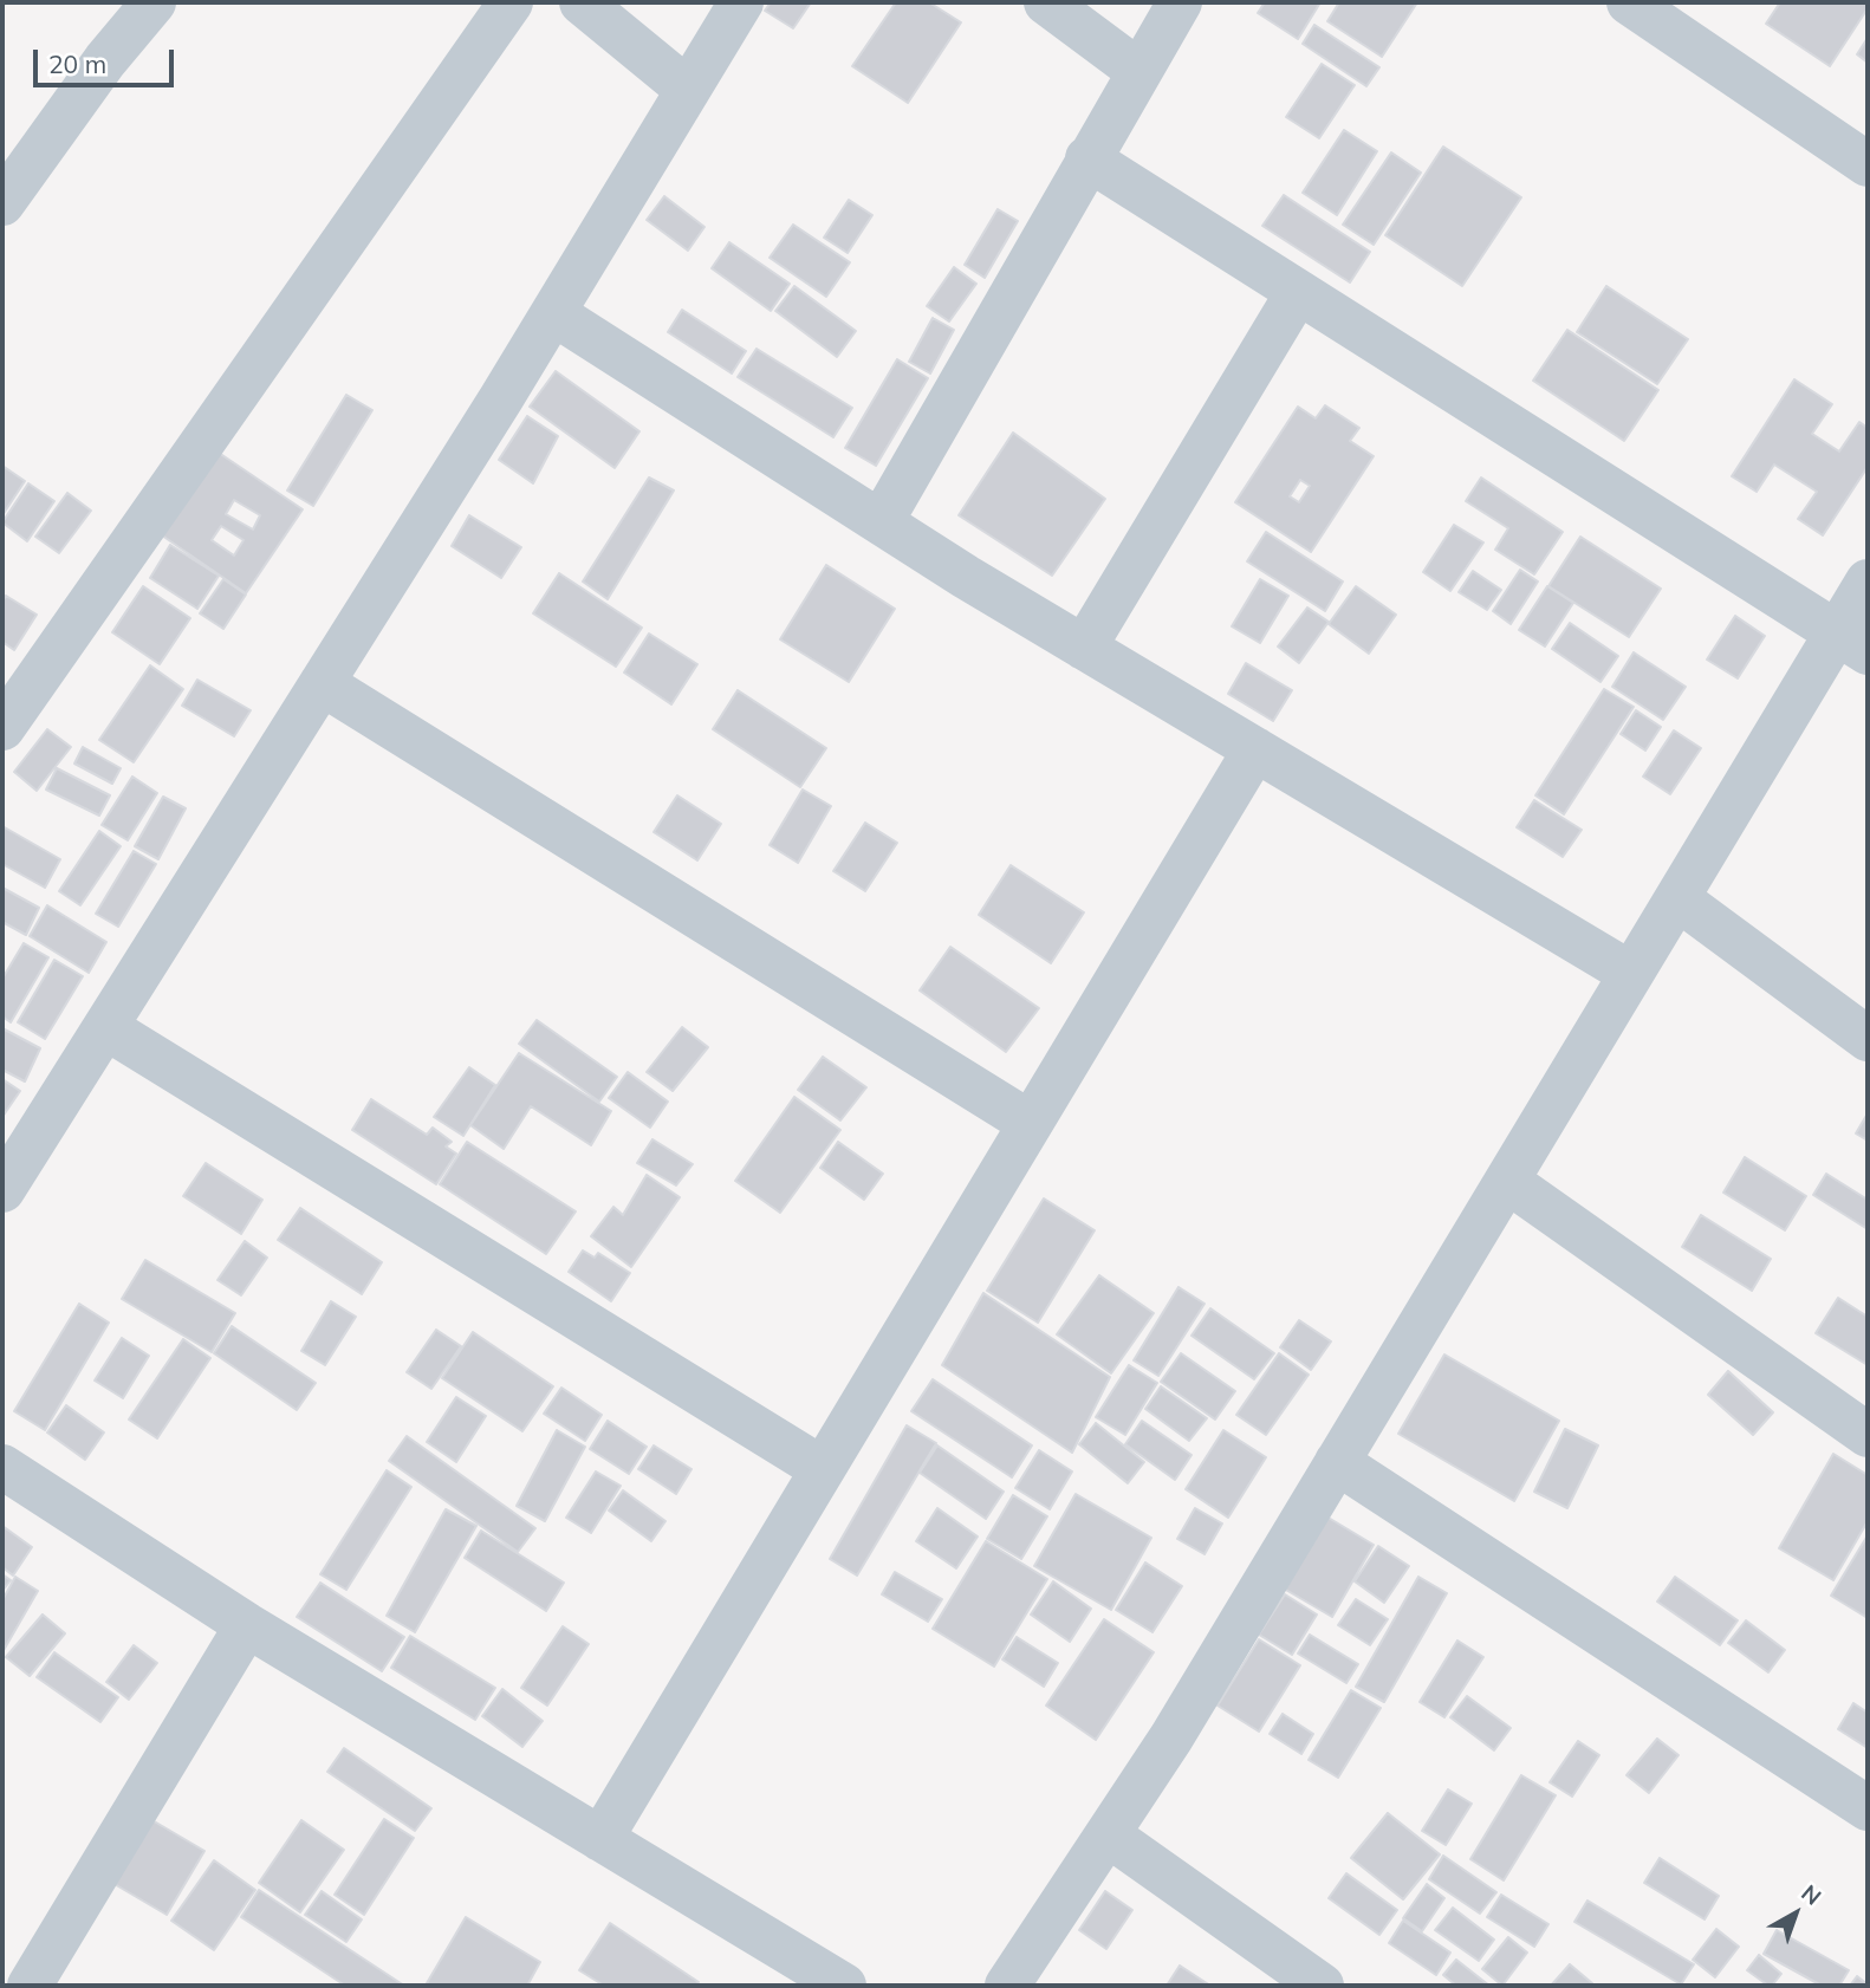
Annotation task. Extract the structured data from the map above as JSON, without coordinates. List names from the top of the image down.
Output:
{
  "scale_bar": "20 m",
  "north": "top right"
}
